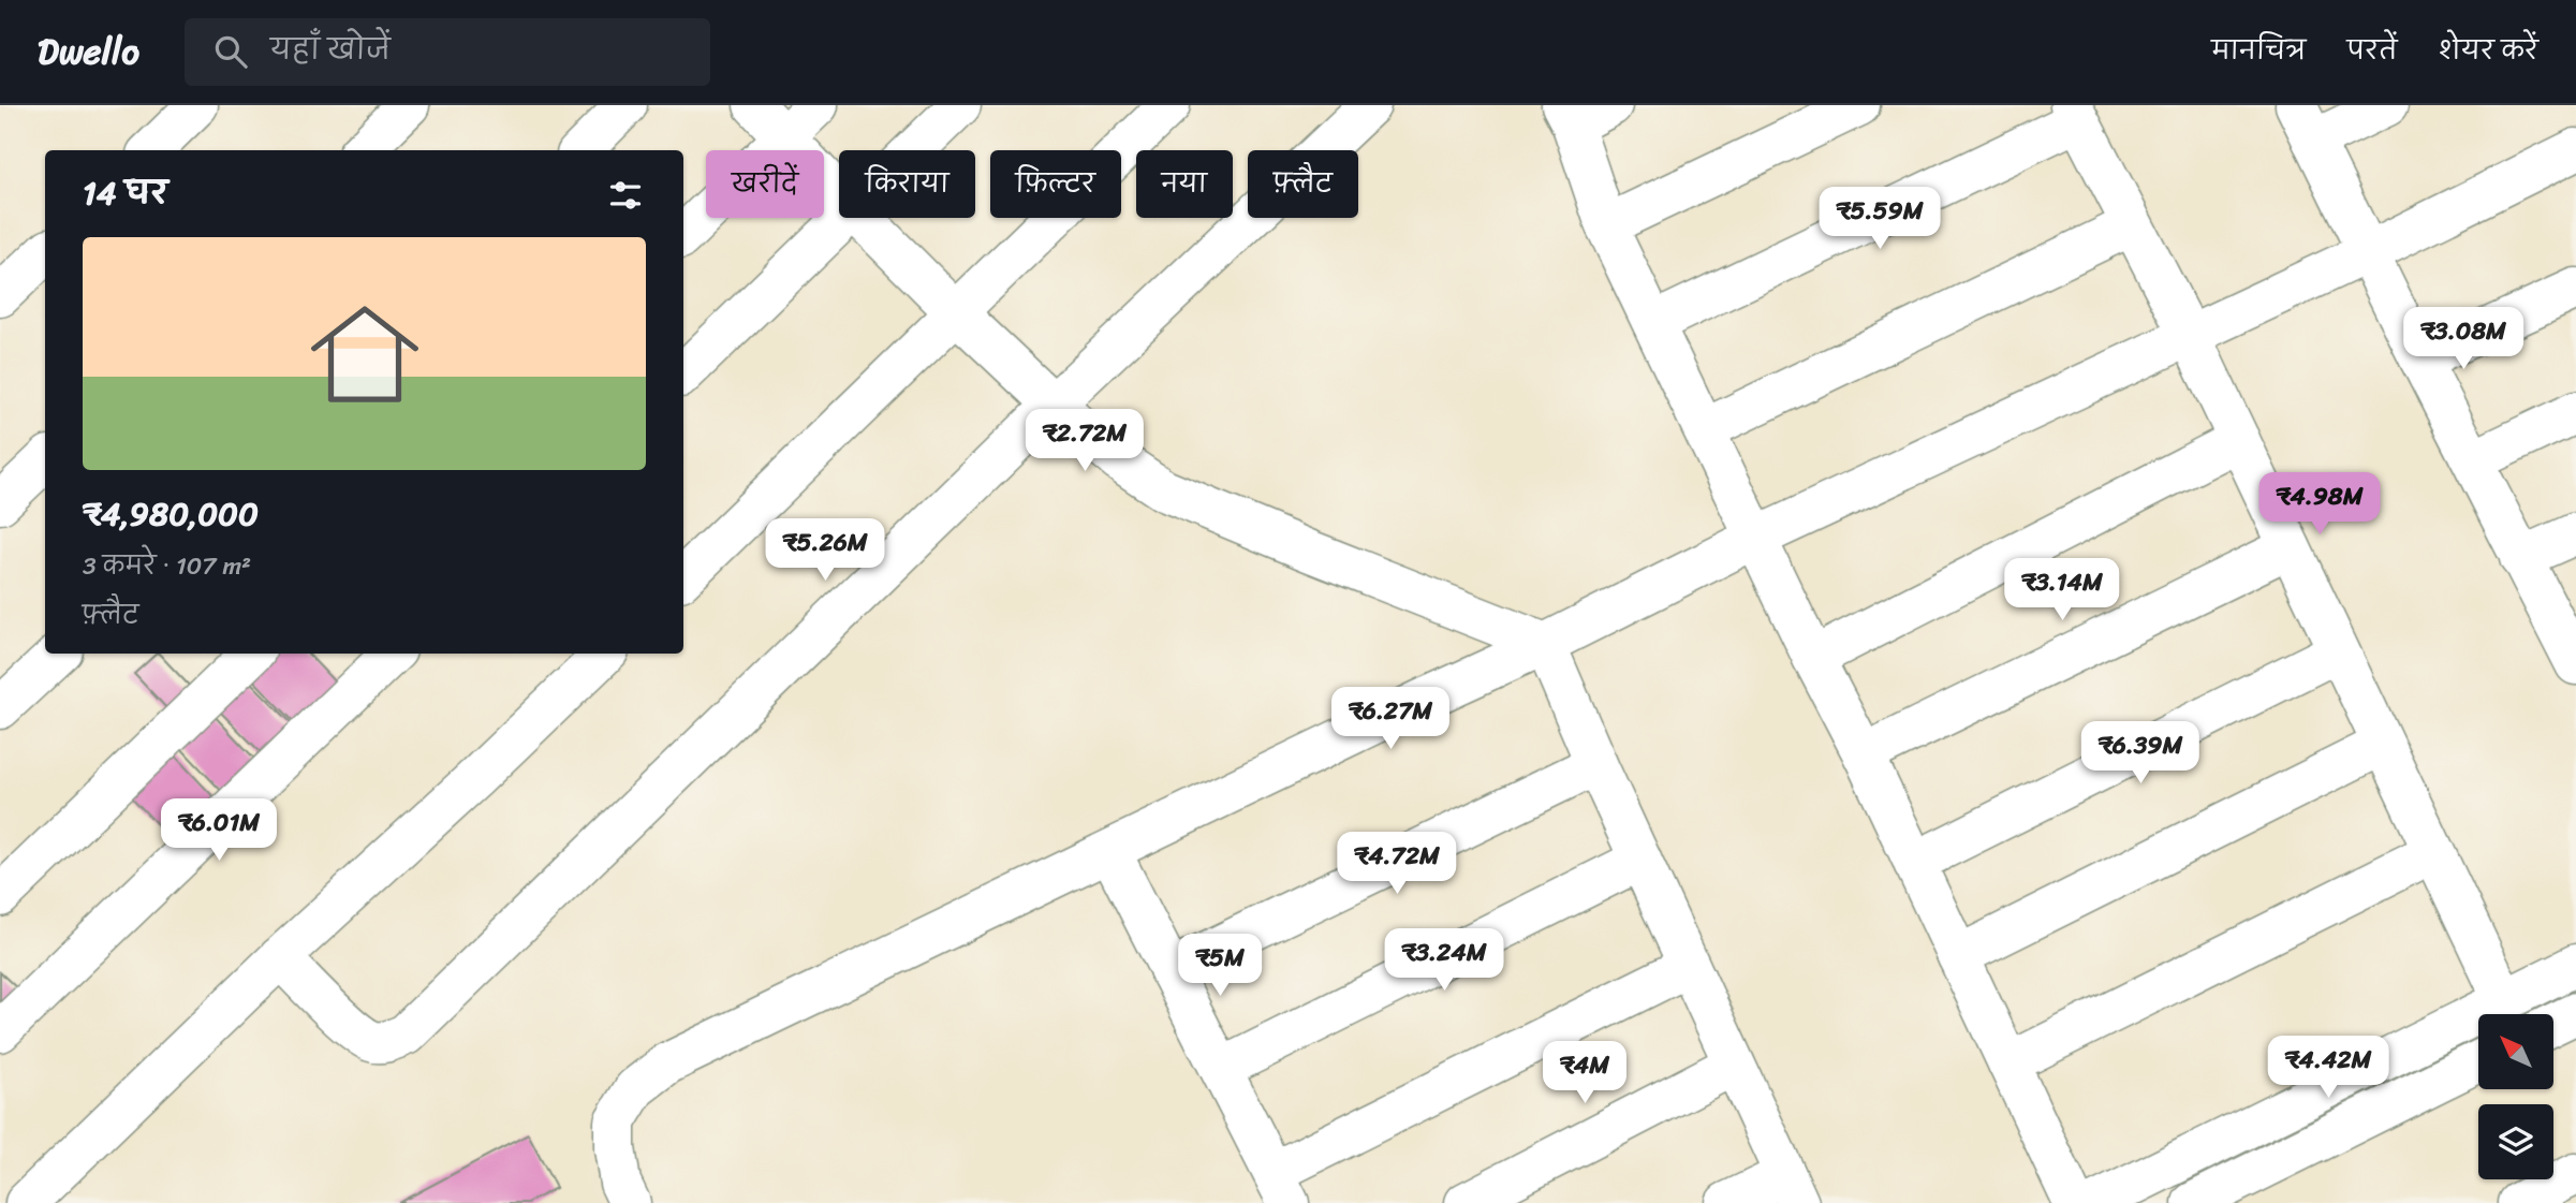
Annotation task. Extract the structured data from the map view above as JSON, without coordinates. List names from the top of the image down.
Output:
{
  "north": "top left",
  "page": {
    "header": "Dwello",
    "search": "यहाँ खोजें",
    "nav": ["मानचित्र", "परतें", "शेयर करें"],
    "chip": [
      "खरीदें",
      "किराया",
      "फ़िल्टर",
      "नया",
      "फ़्लैट"
    ],
    "heading": "14 घर",
    "price": [
      "₹5.59M",
      "₹3.08M",
      "₹2.72M",
      "₹4.98M",
      "₹5.26M",
      "₹3.14M",
      "₹6.27M",
      "₹6.39M",
      "₹6.01M",
      "₹4.72M",
      "₹3.24M",
      "₹5M",
      "₹4.42M",
      "₹4M"
    ],
    "list": [
      {
        "name": "₹4,980,000",
        "note": "3 कमरे · 107 m² · फ़्लैट"
      }
    ]
  }
}
